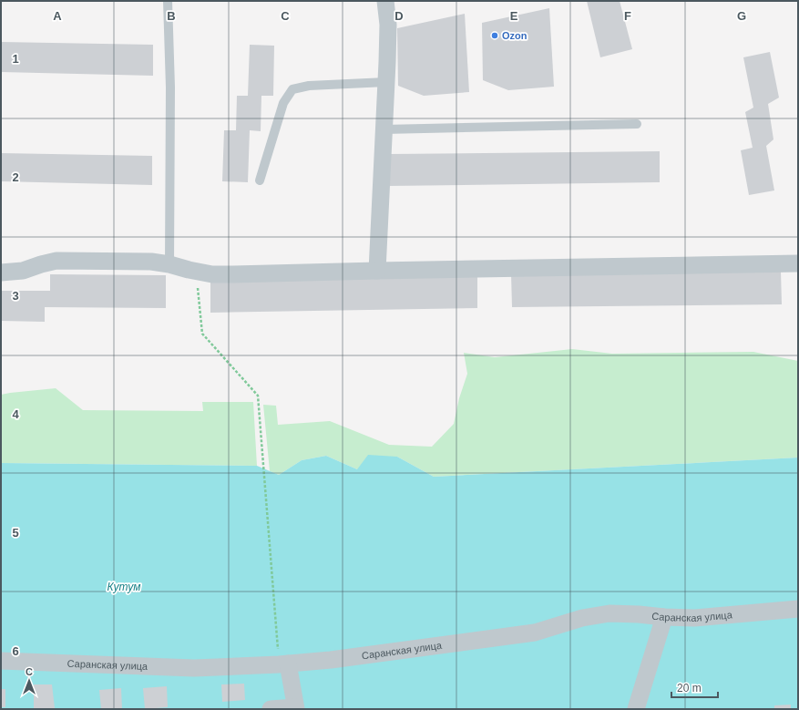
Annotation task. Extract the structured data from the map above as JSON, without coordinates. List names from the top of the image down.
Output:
{
  "streets": {
    "street": ["Саранская улица"]
  },
  "water": ["Кутум"],
  "places": ["Ozon"],
  "scale_bar": "20 m",
  "north": "top",
  "grid": {
    "columns": [
      "A",
      "B",
      "C",
      "D",
      "E",
      "F",
      "G"
    ],
    "rows": [
      "1",
      "2",
      "3",
      "4",
      "5",
      "6"
    ]
  }
}
